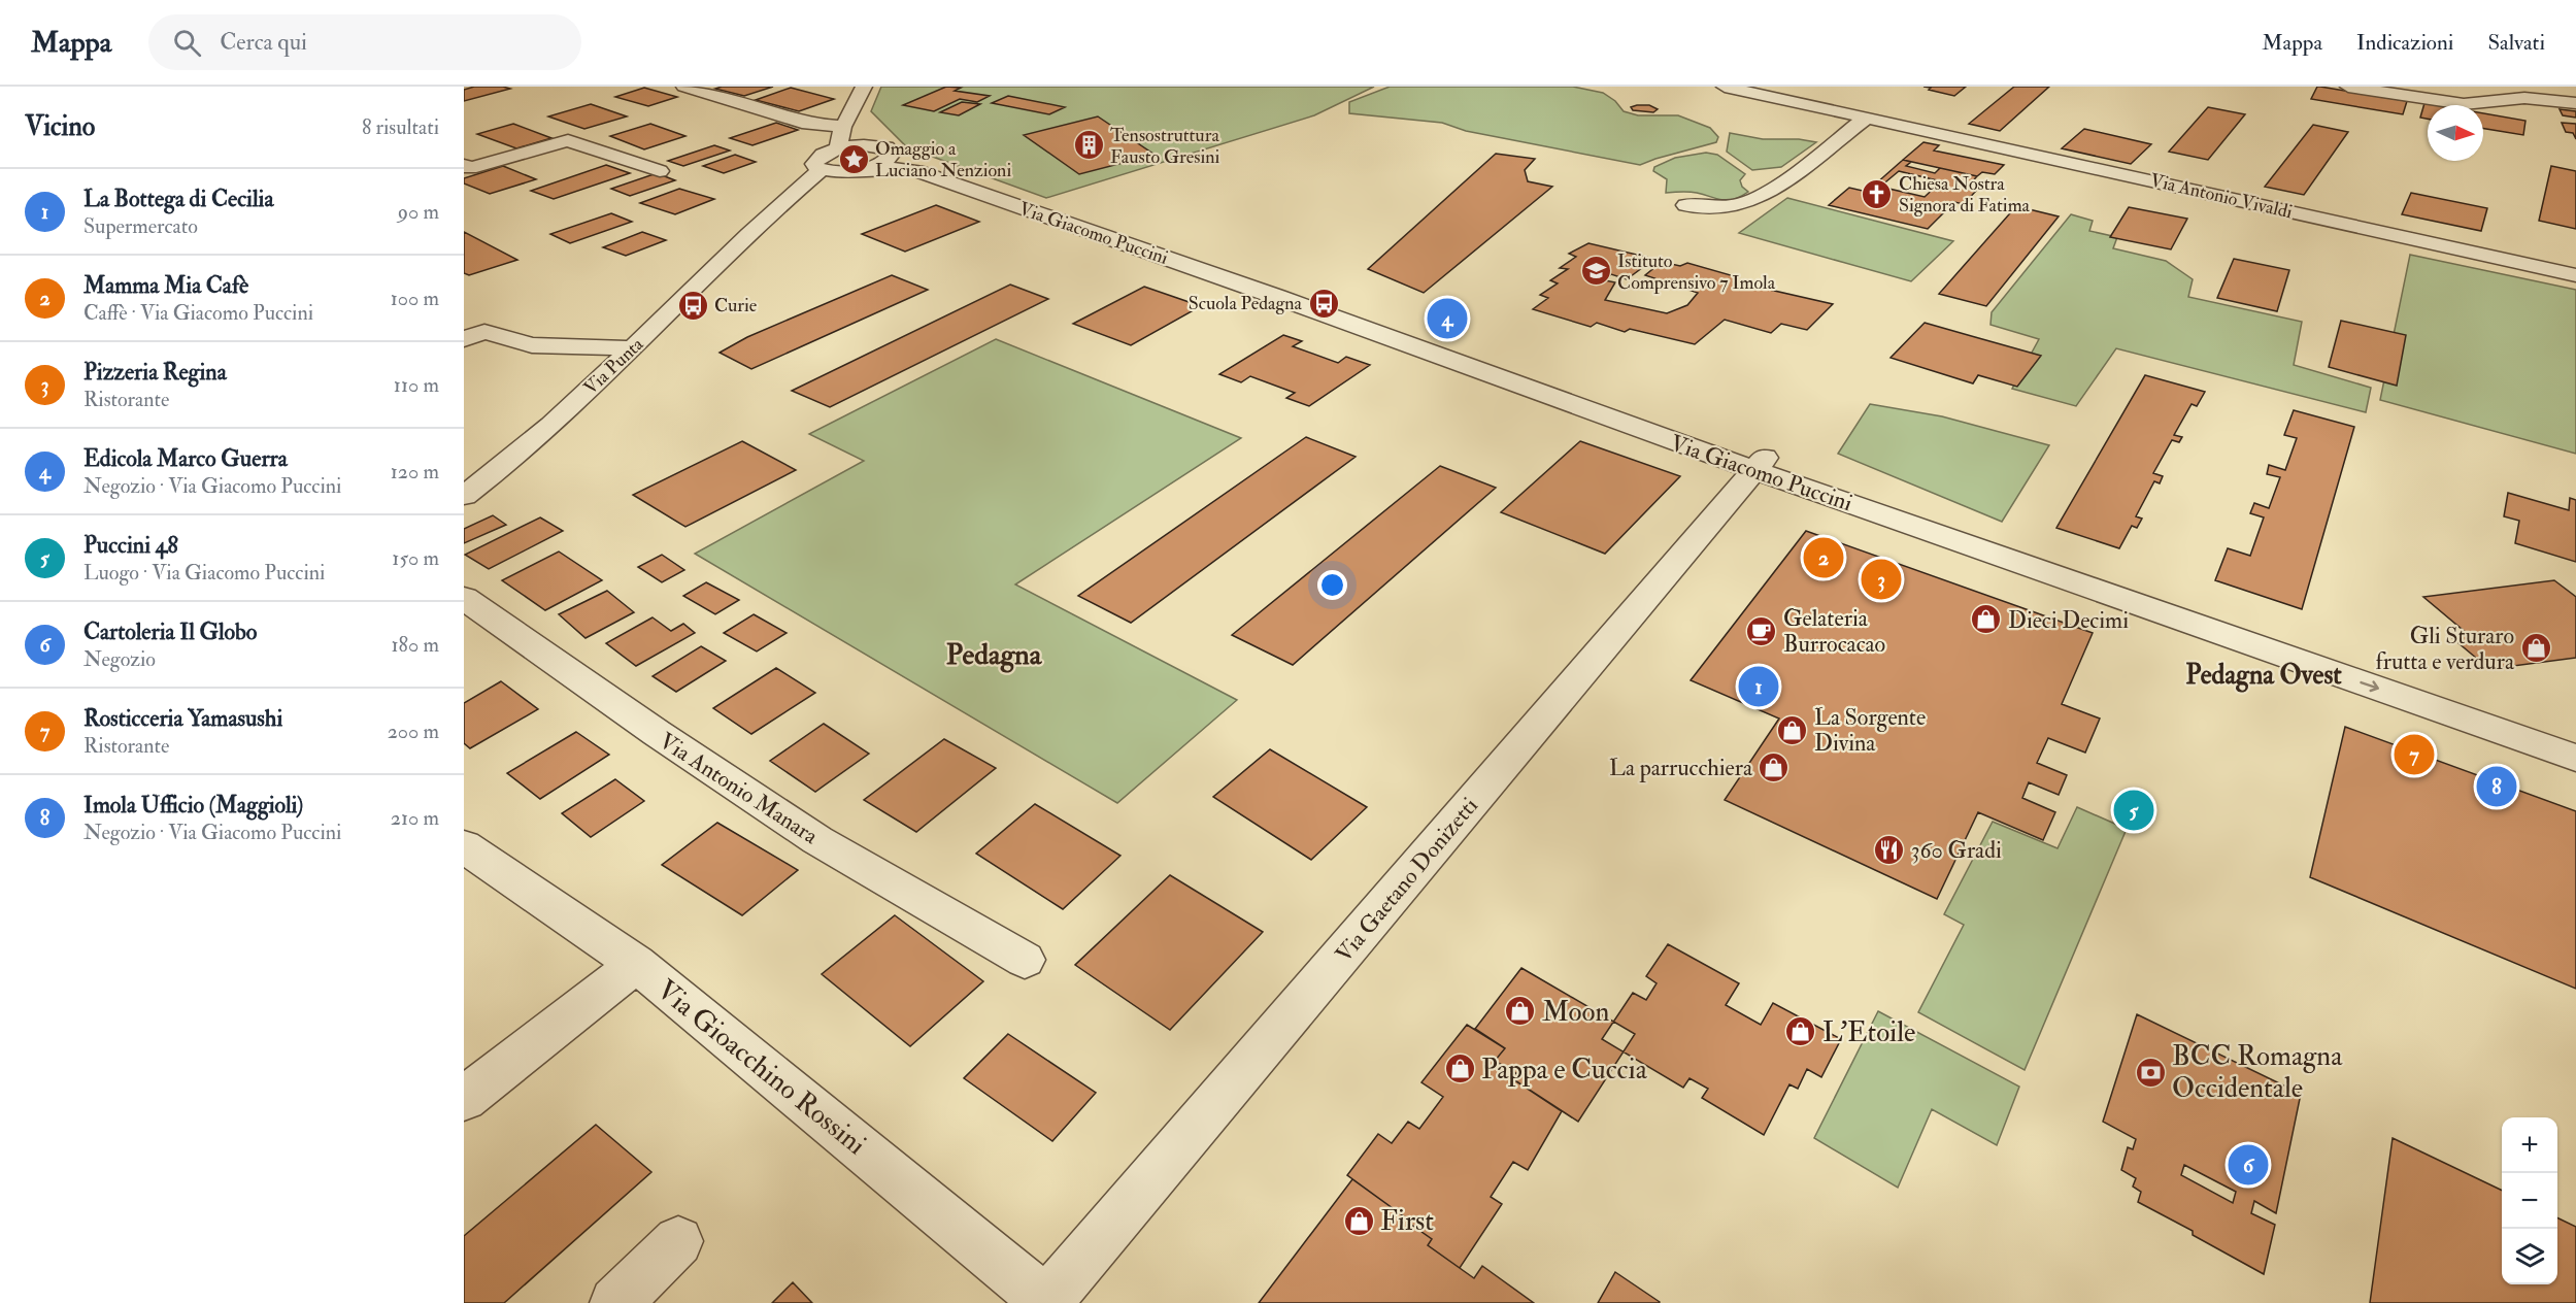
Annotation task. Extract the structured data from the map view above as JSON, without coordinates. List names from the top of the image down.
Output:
{
  "streets": {
    "street": [
      "Via Antonio Vivaldi",
      "Via Giacomo Puccini",
      "Via Punta",
      "Via Antonio Manara",
      "Via Gaetano Donizetti",
      "Via Gioacchino Rossini"
    ]
  },
  "crossings": [
    ["Via Giacomo Puccini", "Via Punta"],
    ["Via Giacomo Puccini", "Via Gaetano Donizetti"],
    ["Via Gaetano Donizetti", "Via Gioacchino Rossini"]
  ],
  "districts": ["Pedagna", "Pedagna Ovest"],
  "places": {
    "building": ["Tensostruttura Fausto Gresini"],
    "place": ["Omaggio a Luciano Nenzioni"],
    "church": ["Chiesa Nostra Signora di Fatima"],
    "school or university": ["Istituto Comprensivo 7 Imola"],
    "bus stop": ["Scuola Pedagna", "Curie"],
    "shop": [
      "Dieci Decimi",
      "Gli Sturaro frutta e verdura",
      "La Sorgente Divina",
      "La parrucchiera",
      "Moon",
      "L'Etoile",
      "Pappa e Cuccia",
      "First"
    ],
    "cafe": ["Gelateria Burrocacao"],
    "restaurant": ["360 Gradi"],
    "bank": ["BCC Romagna Occidentale"]
  },
  "north": "right",
  "page": {
    "header": "Mappa",
    "search": "Cerca qui",
    "nav": ["Mappa", "Indicazioni", "Salvati"],
    "heading": ["Vicino", "8 risultati"],
    "list": [
      {
        "mark": "1",
        "name": "La Bottega di Cecilia",
        "note": "Supermercato",
        "value": "90 m"
      },
      {
        "mark": "2",
        "name": "Mamma Mia Cafè",
        "note": "Caffè · Via Giacomo Puccini",
        "value": "100 m"
      },
      {
        "mark": "3",
        "name": "Pizzeria Regina",
        "note": "Ristorante",
        "value": "110 m"
      },
      {
        "mark": "4",
        "name": "Edicola Marco Guerra",
        "note": "Negozio · Via Giacomo Puccini",
        "value": "120 m"
      },
      {
        "mark": "5",
        "name": "Puccini 48",
        "note": "Luogo · Via Giacomo Puccini",
        "value": "150 m"
      },
      {
        "mark": "6",
        "name": "Cartoleria Il Globo",
        "note": "Negozio",
        "value": "180 m"
      },
      {
        "mark": "7",
        "name": "Rosticceria Yamasushi",
        "note": "Ristorante",
        "value": "200 m"
      },
      {
        "mark": "8",
        "name": "Imola Ufficio (Maggioli)",
        "note": "Negozio · Via Giacomo Puccini",
        "value": "210 m"
      }
    ],
    "pins": [
      "4",
      "2",
      "3",
      "1",
      "7",
      "8",
      "5",
      "6"
    ],
    "map_buttons": ["+", "−"]
  }
}
